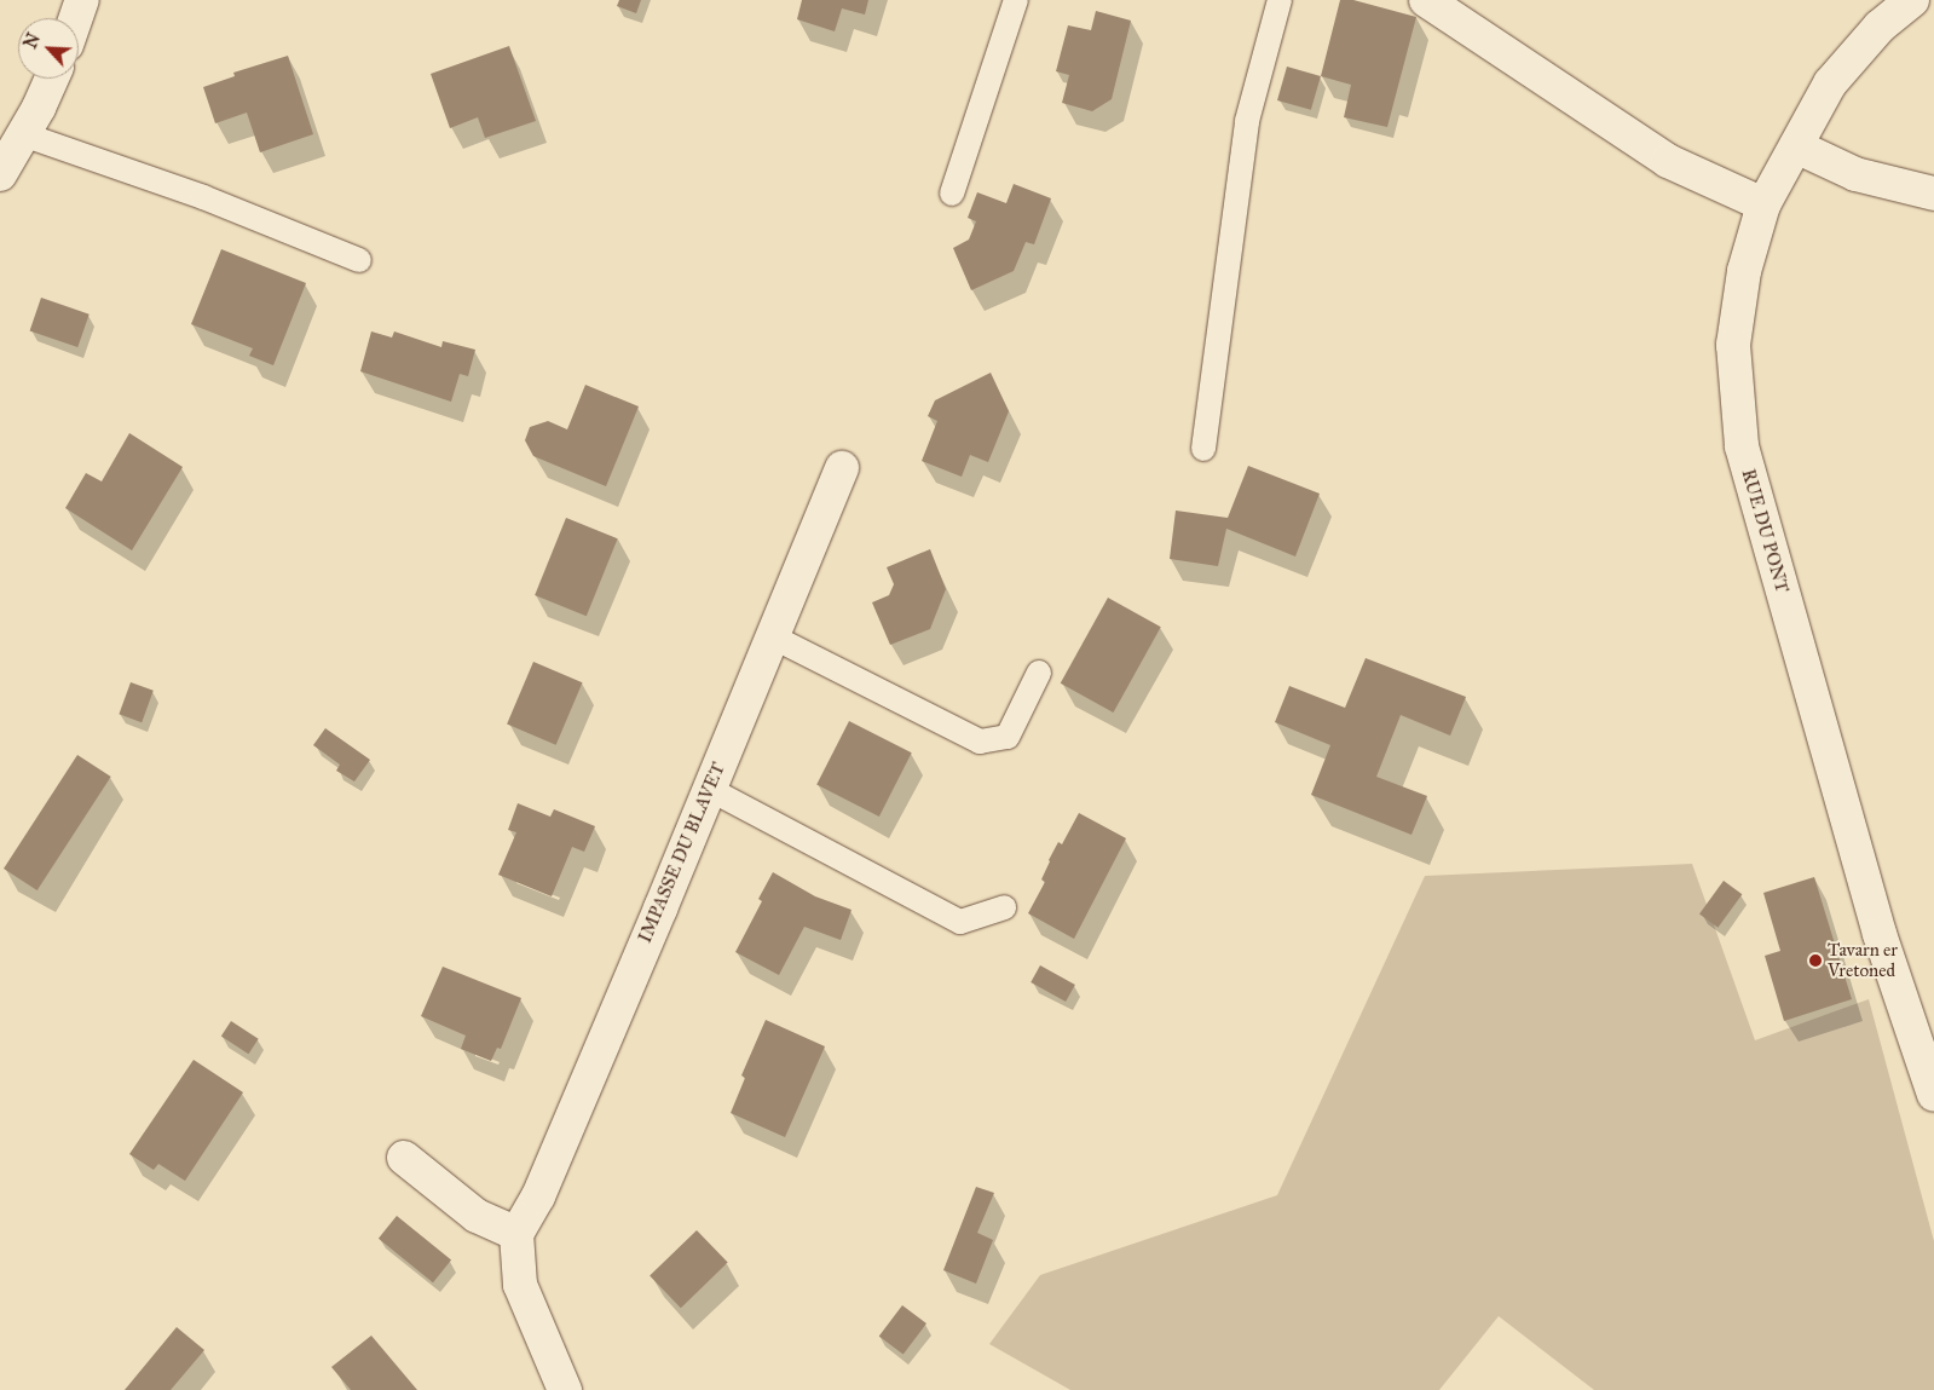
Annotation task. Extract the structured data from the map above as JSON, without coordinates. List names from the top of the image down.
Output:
{
  "streets": {
    "street": ["RUE DU PONT", "IMPASSE DU BLAVET"]
  },
  "places": ["Tavarn er Vretoned"],
  "north": "top left"
}
